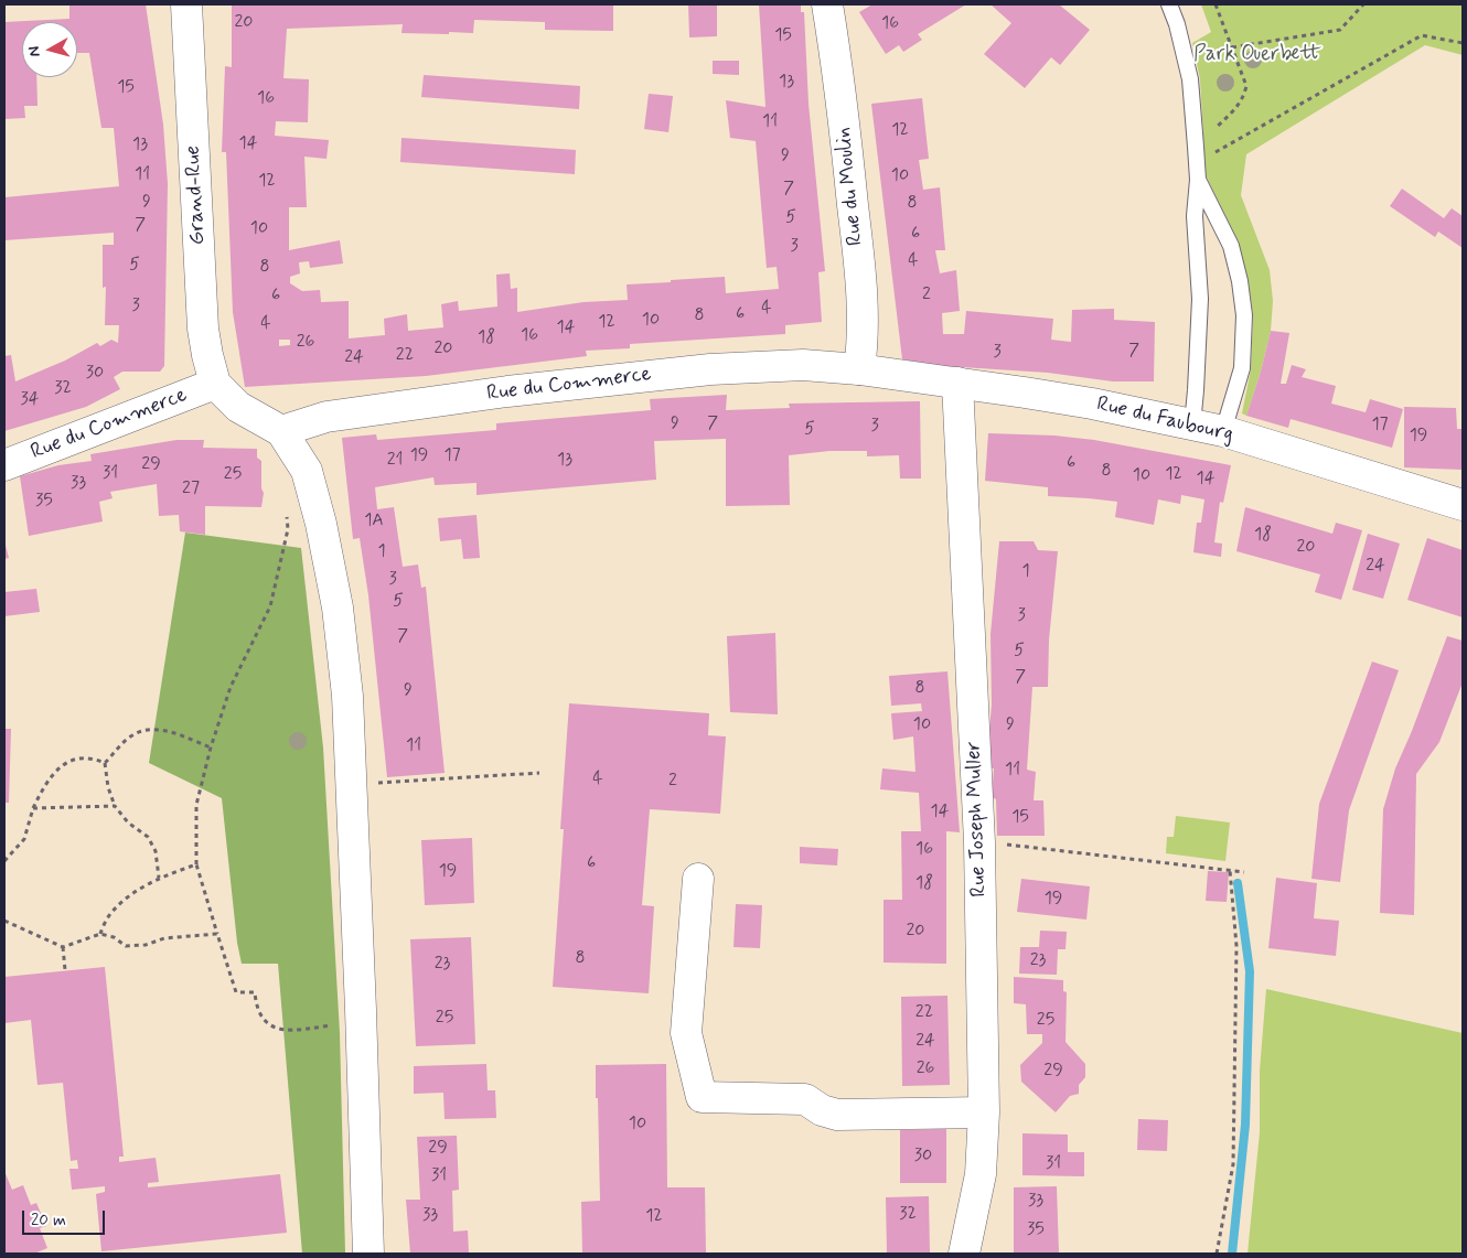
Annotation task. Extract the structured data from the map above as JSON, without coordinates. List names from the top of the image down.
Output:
{
  "streets": {
    "main road": [
      "Rue du Moulin",
      "Grand-Rue",
      "Rue du Commerce",
      "Rue du Faubourg",
      "Rue Joseph Muller"
    ]
  },
  "crossings": [
    ["Rue du Moulin", "Rue du Commerce"],
    ["Rue du Moulin", "Rue du Faubourg"],
    ["Grand-Rue", "Rue du Commerce"],
    ["Rue du Commerce", "Rue du Faubourg"],
    ["Rue du Faubourg", "Rue Joseph Muller"]
  ],
  "parks": ["Park Ouerbett"],
  "house_numbers": [
    "20",
    "16",
    "15",
    "13",
    "15",
    "16",
    "11",
    "12",
    "14",
    "13",
    "9",
    "11",
    "10",
    "12",
    "7",
    "9",
    "8",
    "5",
    "7",
    "10",
    "6",
    "3",
    "4",
    "5",
    "8",
    "2",
    "6",
    "3",
    "4",
    "6",
    "8",
    "10",
    "12",
    "4",
    "14",
    "16",
    "18",
    "26",
    "20",
    "7",
    "3",
    "22",
    "24",
    "30",
    "32",
    "34",
    "9",
    "7",
    "17",
    "3",
    "5",
    "19",
    "19",
    "17",
    "21",
    "13",
    "6",
    "29",
    "8",
    "31",
    "25",
    "12",
    "10",
    "14",
    "33",
    "27",
    "35",
    "1A",
    "18",
    "20",
    "1",
    "24",
    "1",
    "3",
    "5",
    "3",
    "7",
    "5",
    "7",
    "8",
    "9",
    "10",
    "9",
    "11",
    "11",
    "4",
    "2",
    "14",
    "15",
    "16",
    "6",
    "19",
    "18",
    "19",
    "20",
    "8",
    "23",
    "23",
    "22",
    "25",
    "25",
    "24",
    "26",
    "29",
    "10",
    "29",
    "30",
    "31",
    "31",
    "33",
    "32",
    "33",
    "12",
    "35"
  ],
  "scale_bar": "20 m",
  "north": "left"
}
